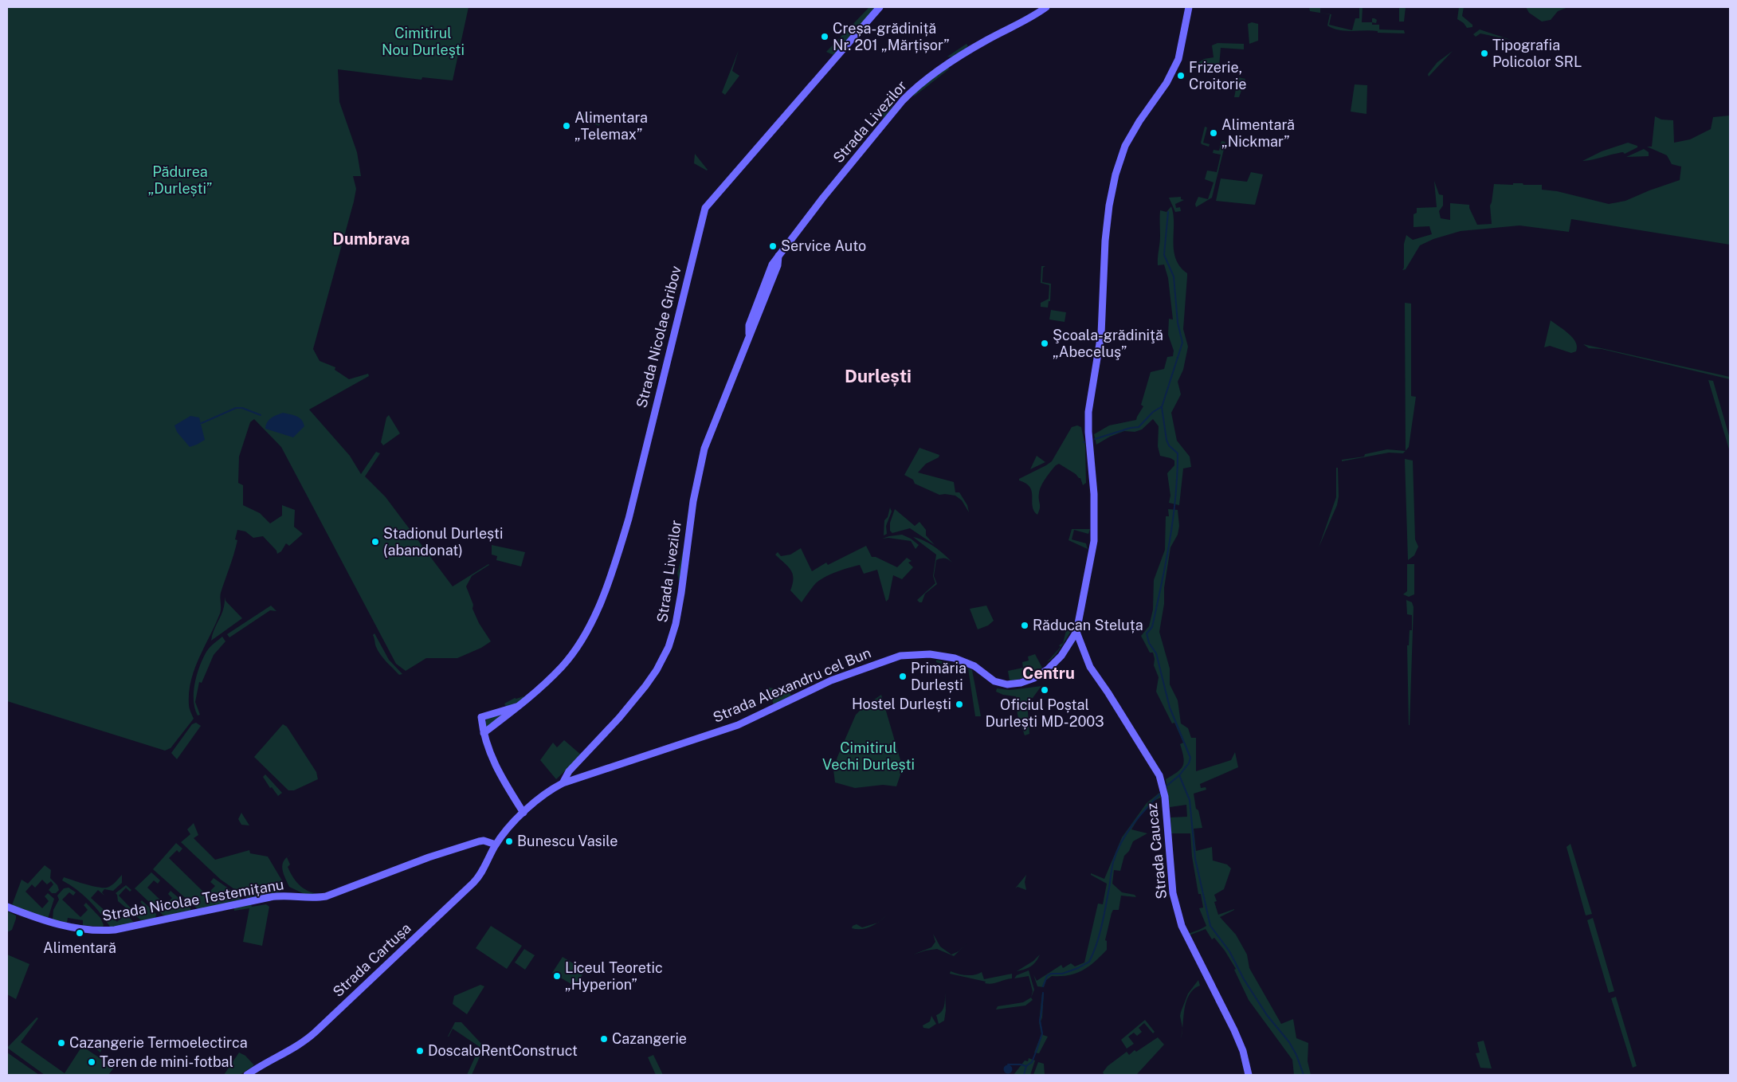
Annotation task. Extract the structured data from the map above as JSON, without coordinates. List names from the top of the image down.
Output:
{
  "streets": {
    "street": [
      "Strada Livezilor",
      "Strada Nicolae Gribov",
      "Strada Alexandru cel Bun",
      "Strada Caucaz",
      "Strada Nicolae Testemițanu",
      "Strada Cartușa"
    ]
  },
  "crossings": [
    ["Strada Livezilor", "Strada Alexandru cel Bun"],
    ["Strada Alexandru cel Bun", "Strada Caucaz"],
    ["Strada Alexandru cel Bun", "Strada Nicolae Testemițanu"],
    ["Strada Alexandru cel Bun", "Strada Cartușa"],
    ["Strada Nicolae Testemițanu", "Strada Cartușa"]
  ],
  "districts": ["Dumbrava", "Durlești", "Centru"],
  "parks": ["Cimitirul Nou Durleşti", "Pădurea „Durlești”", "Cimitirul Vechi Durlești"],
  "places": [
    "Creșa-grădiniță Nr. 201 „Mărțișor”",
    "Tipografia Policolor SRL",
    "Frizerie, Croitorie",
    "Alimentara „Telemax”",
    "Alimentară „Nickmar”",
    "Service Auto",
    "Şcoala-grădiniţă „Abeceluş”",
    "Stadionul Durlești (abandonat)",
    "Răducan Steluța",
    "Primăria Durlești",
    "Oficiul Poștal Durlești MD-2003",
    "Hostel Durlești",
    "Bunescu Vasile",
    "Alimentară",
    "Liceul Teoretic „Hyperion”",
    "Cazangerie",
    "Cazangerie Termoelectirca",
    "DoscaloRentConstruct",
    "Teren de mini-fotbal"
  ]
}
